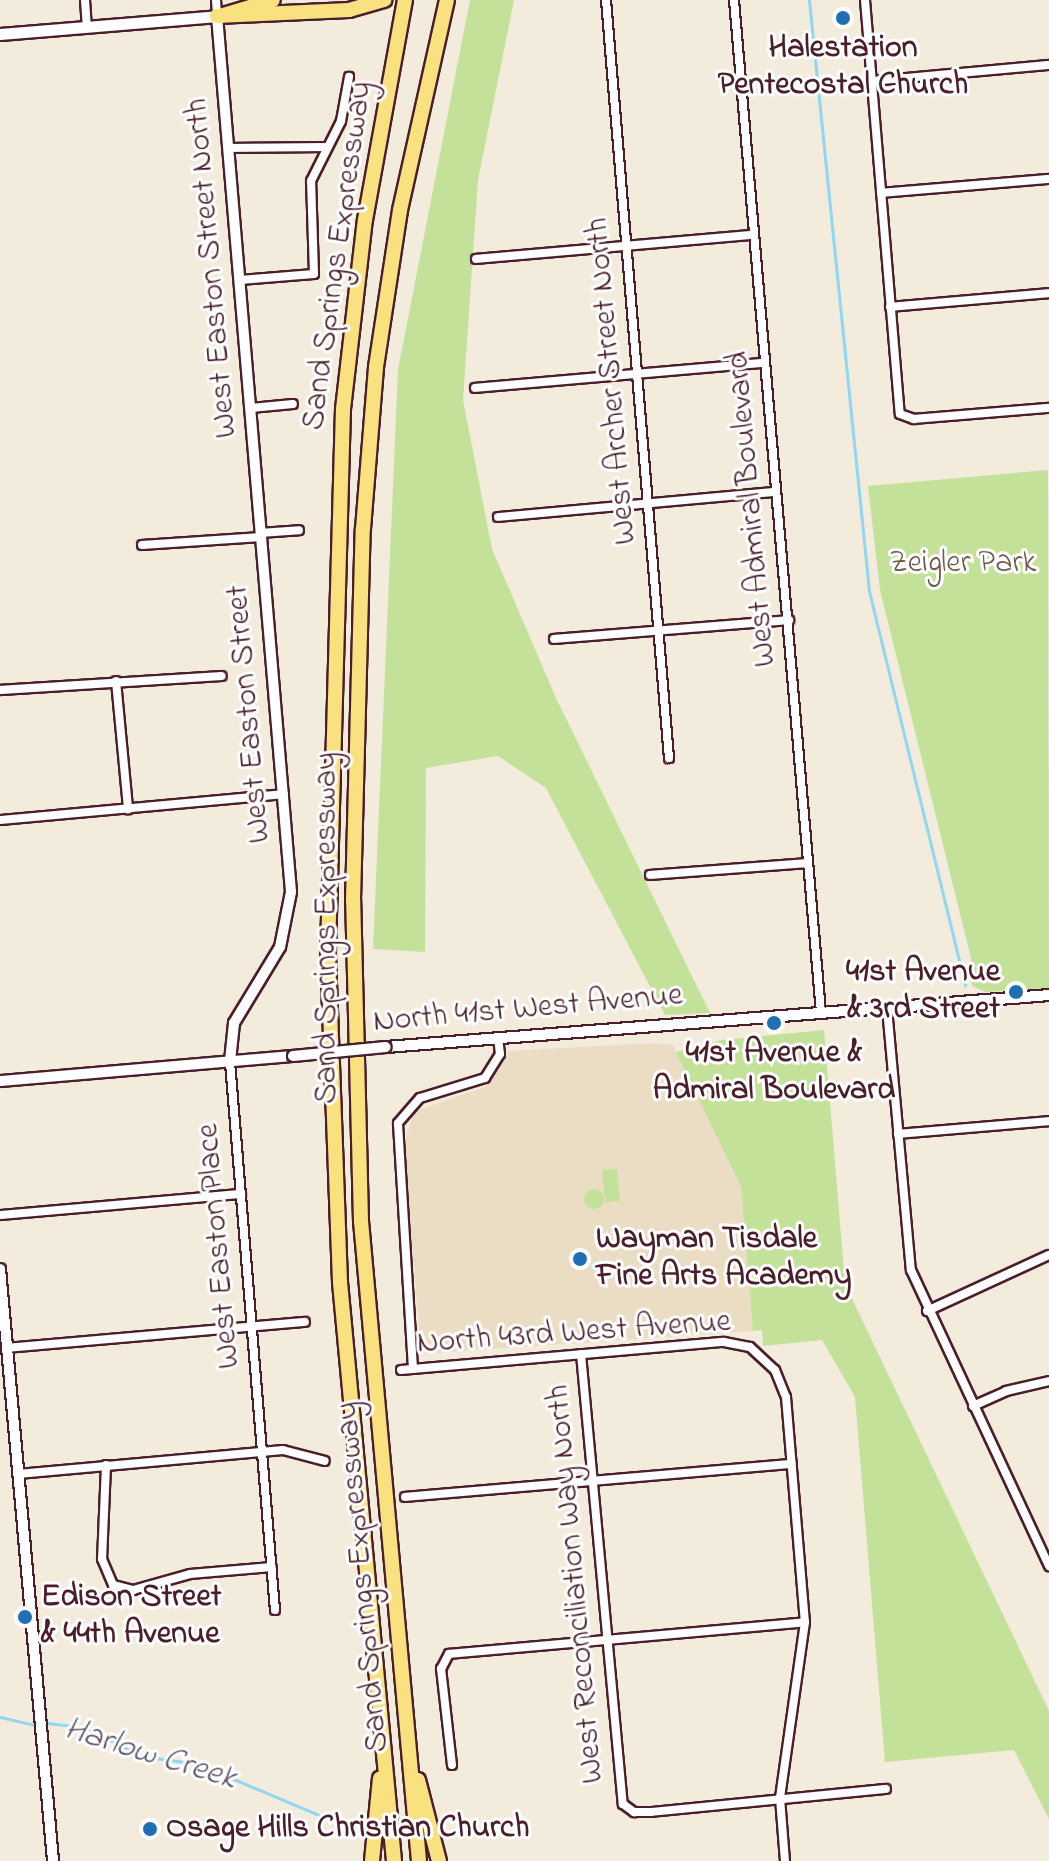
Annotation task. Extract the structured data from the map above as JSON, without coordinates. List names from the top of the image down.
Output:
{
  "streets": {
    "highway": ["Sand Springs Expressway"],
    "street": [
      "West Easton Street North",
      "West Archer Street North",
      "West Admiral Boulevard",
      "West Easton Street",
      "North 41st West Avenue",
      "West Easton Place",
      "North 43rd West Avenue",
      "West Reconciliation Way North"
    ]
  },
  "crossings": [
    ["West Easton Street North", "West Easton Street"],
    ["West Admiral Boulevard", "North 41st West Avenue"],
    ["West Easton Street", "West Easton Place"],
    ["North 41st West Avenue", "West Easton Place"],
    ["North 43rd West Avenue", "West Reconciliation Way North"]
  ],
  "water": ["Harlow Creek"],
  "parks": ["Zeigler Park"],
  "places": [
    "Halestation Pentecostal Church",
    "41st Avenue & 3rd Street",
    "41st Avenue & Admiral Boulevard",
    "Wayman Tisdale Fine Arts Academy",
    "Edison Street & 44th Avenue",
    "Osage Hills Christian Church"
  ]
}
